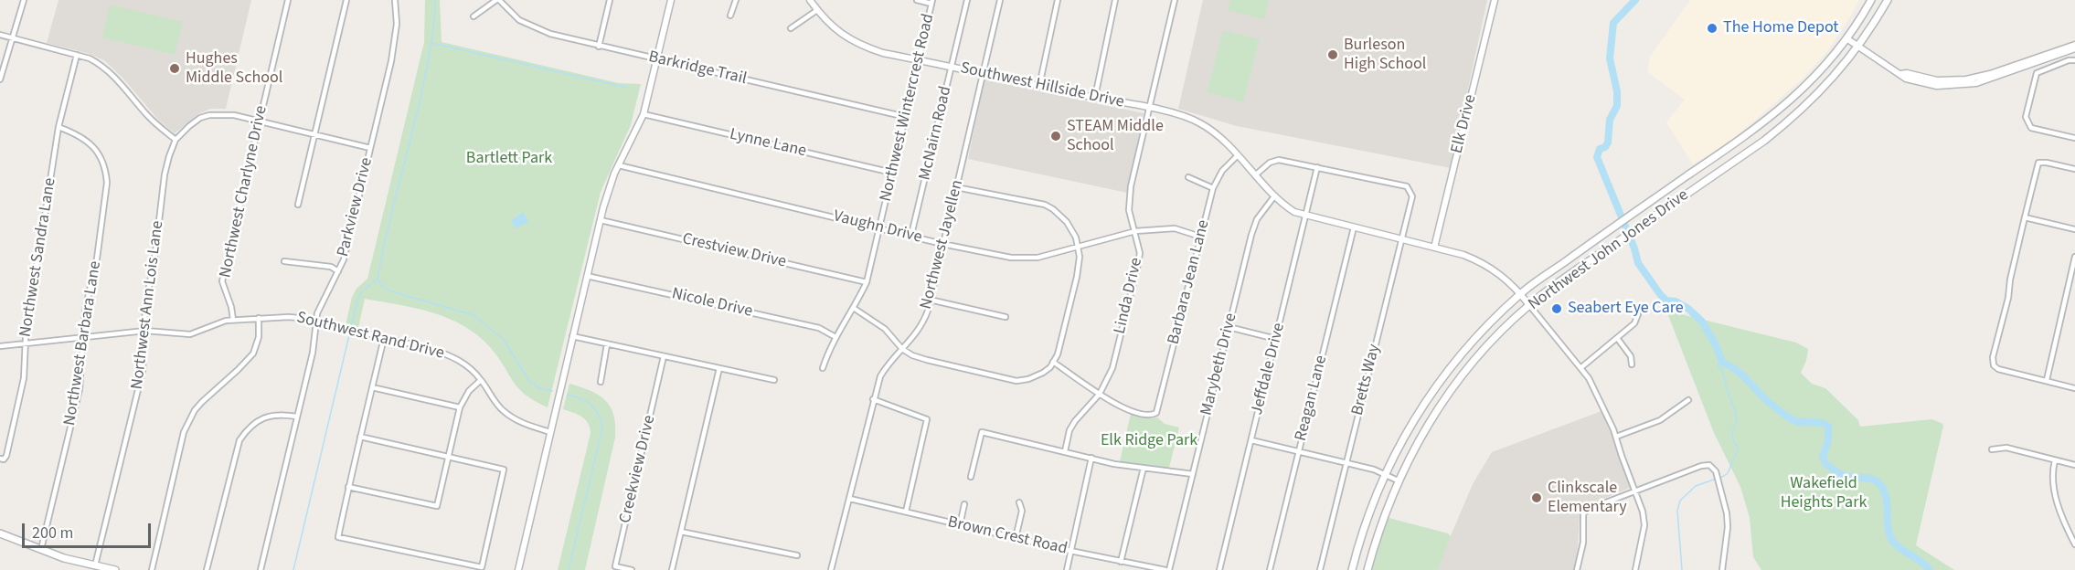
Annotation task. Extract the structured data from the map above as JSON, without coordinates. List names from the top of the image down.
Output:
{
  "streets": {
    "main road": ["Northwest John Jones Drive"],
    "street": [
      "Barkridge Trail",
      "Southwest Hillside Drive",
      "Northwest Wintercrest Road",
      "Elk Drive",
      "McNairn Road",
      "Lynne Lane",
      "Northwest Charlyne Drive",
      "Parkview Drive",
      "Vaughn Drive",
      "Northwest Jayellen",
      "Crestview Drive",
      "Northwest Sandra Lane",
      "Barbara Jean Lane",
      "Linda Drive",
      "Nicole Drive",
      "Northwest Ann Lois Lane",
      "Southwest Rand Drive",
      "Northwest Barbara Lane",
      "Marybeth Drive",
      "Jeffdale Drive",
      "Bretts Way",
      "Reagan Lane",
      "Creekview Drive",
      "Brown Crest Road"
    ]
  },
  "crossings": [
    ["Barkridge Trail", "Northwest Wintercrest Road"],
    ["Southwest Hillside Drive", "Northwest Wintercrest Road"],
    ["Southwest Hillside Drive", "Elk Drive"],
    ["Southwest Hillside Drive", "McNairn Road"],
    ["Southwest Hillside Drive", "Northwest Jayellen"],
    ["Southwest Hillside Drive", "Northwest John Jones Drive"],
    ["Southwest Hillside Drive", "Barbara Jean Lane"],
    ["Southwest Hillside Drive", "Linda Drive"],
    ["Southwest Hillside Drive", "Marybeth Drive"],
    ["Southwest Hillside Drive", "Jeffdale Drive"],
    ["Southwest Hillside Drive", "Bretts Way"],
    ["Southwest Hillside Drive", "Reagan Lane"],
    ["Northwest Wintercrest Road", "Lynne Lane"],
    ["Northwest Wintercrest Road", "Vaughn Drive"],
    ["Northwest Wintercrest Road", "Crestview Drive"],
    ["Northwest Wintercrest Road", "Nicole Drive"],
    ["McNairn Road", "Vaughn Drive"],
    ["Northwest Charlyne Drive", "Southwest Rand Drive"],
    ["Parkview Drive", "Southwest Rand Drive"],
    ["Vaughn Drive", "Northwest Jayellen"],
    ["Vaughn Drive", "Barbara Jean Lane"],
    ["Vaughn Drive", "Linda Drive"],
    ["Northwest Jayellen", "Brown Crest Road"],
    ["Northwest Sandra Lane", "Southwest Rand Drive"],
    ["Northwest Sandra Lane", "Northwest Barbara Lane"],
    ["Barbara Jean Lane", "Linda Drive"],
    ["Northwest Ann Lois Lane", "Southwest Rand Drive"],
    ["Southwest Rand Drive", "Northwest Barbara Lane"],
    ["Marybeth Drive", "Brown Crest Road"],
    ["Jeffdale Drive", "Bretts Way"]
  ],
  "parks": ["Bartlett Park", "Elk Ridge Park", "Wakefield Heights Park"],
  "places": [
    "The Home Depot",
    "Burleson High School",
    "Hughes Middle School",
    "STEAM Middle School",
    "Seabert Eye Care",
    "Clinkscale Elementary"
  ],
  "scale_bar": "200 m"
}
